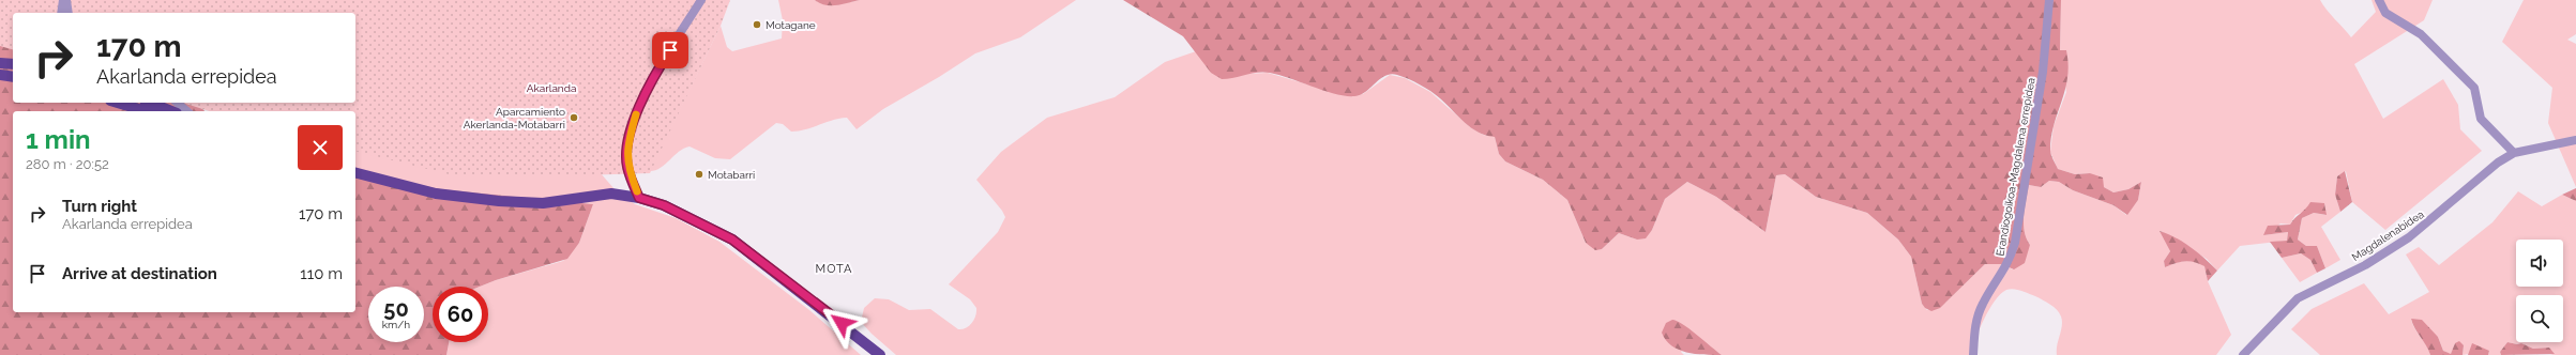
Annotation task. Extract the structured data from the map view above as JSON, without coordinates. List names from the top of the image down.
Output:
{
  "streets": {
    "street": ["Erandiogoikoa-Magdalena errepidea", "Magdalenabidea"]
  },
  "districts": ["MOTA"],
  "parks": ["Akarlanda"],
  "places": ["Motagane", "Aparcamiento Akerlanda-Motabarri", "Motabarri"],
  "page": {
    "turn": ["170 m", "Akarlanda errepidea"],
    "heading": ["1 min", "280 m · 20:52"],
    "list": [
      {
        "name": "Turn right",
        "note": "Akarlanda errepidea",
        "value": "170 m"
      },
      {
        "name": "Arrive at destination",
        "value": "110 m"
      }
    ],
    "speed": "50 km/h",
    "limit": "60"
  }
}
